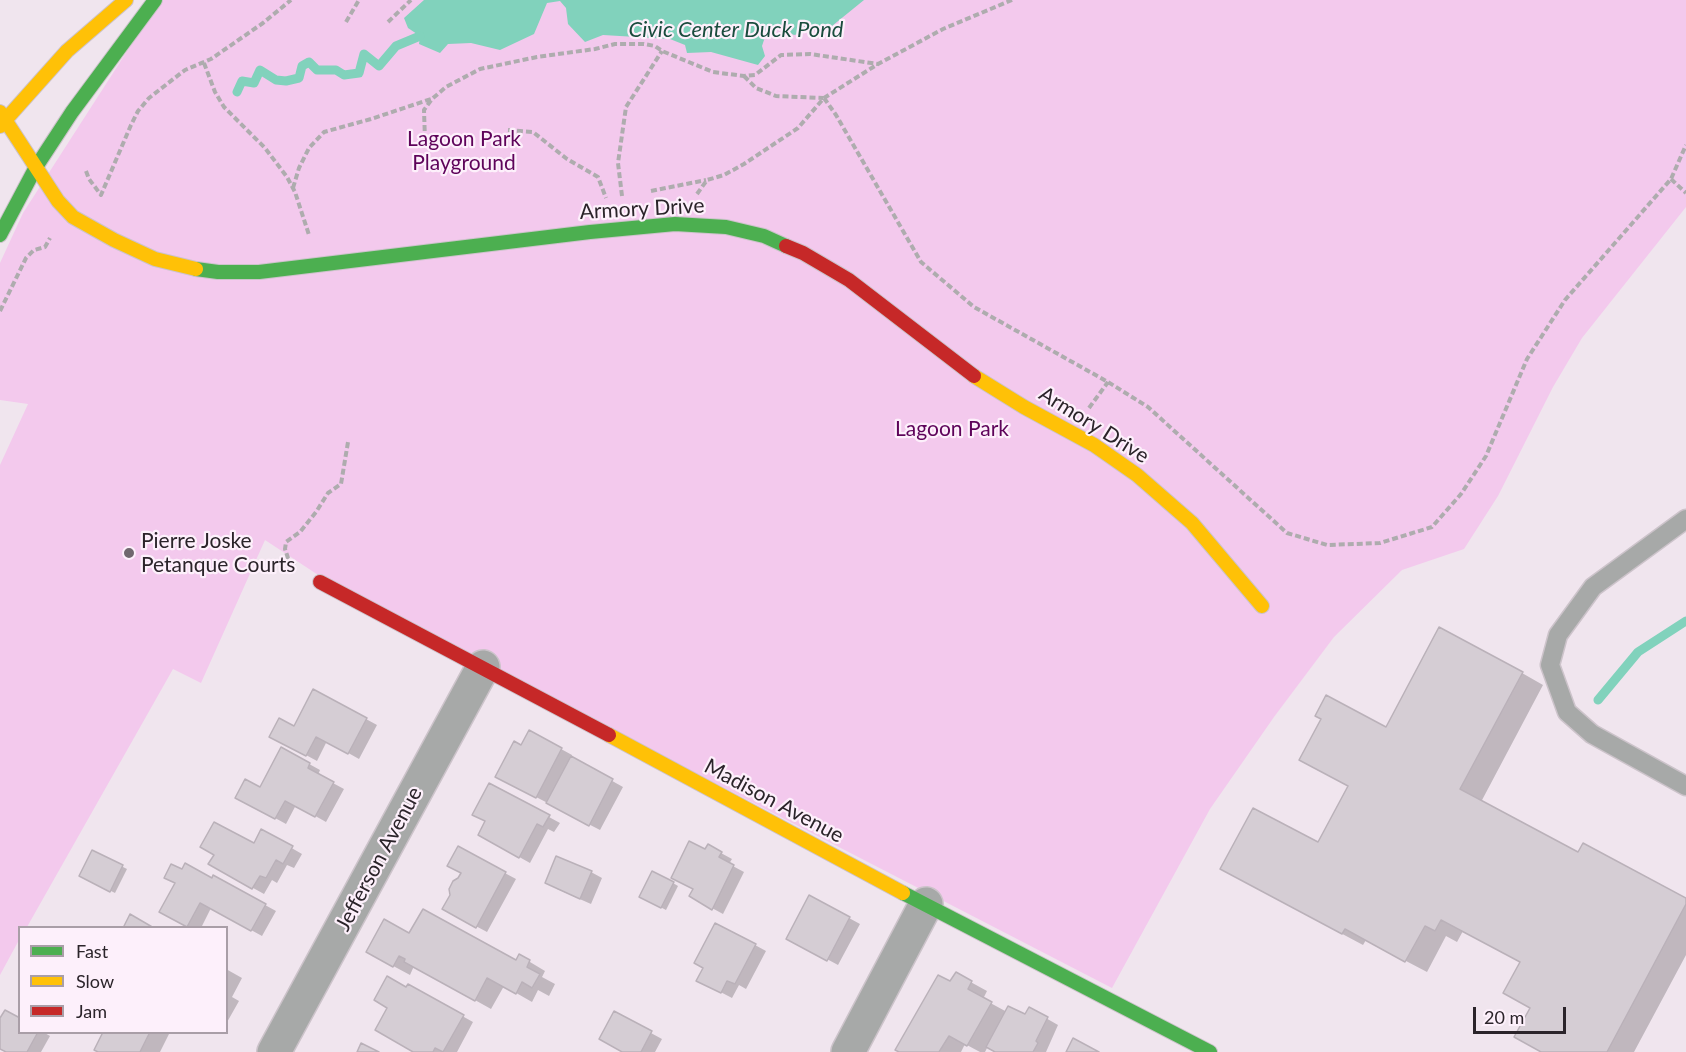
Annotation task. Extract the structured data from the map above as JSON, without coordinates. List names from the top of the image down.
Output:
{
  "streets": {
    "street": ["Armory Drive", "Madison Avenue", "Jefferson Avenue"]
  },
  "crossings": [
    ["Madison Avenue", "Jefferson Avenue"]
  ],
  "water": ["Civic Center Duck Pond"],
  "parks": ["Lagoon Park Playground", "Lagoon Park"],
  "places": ["Pierre Joske Petanque Courts"],
  "legend": ["Fast", "Slow", "Jam"],
  "scale_bar": "20 m"
}
